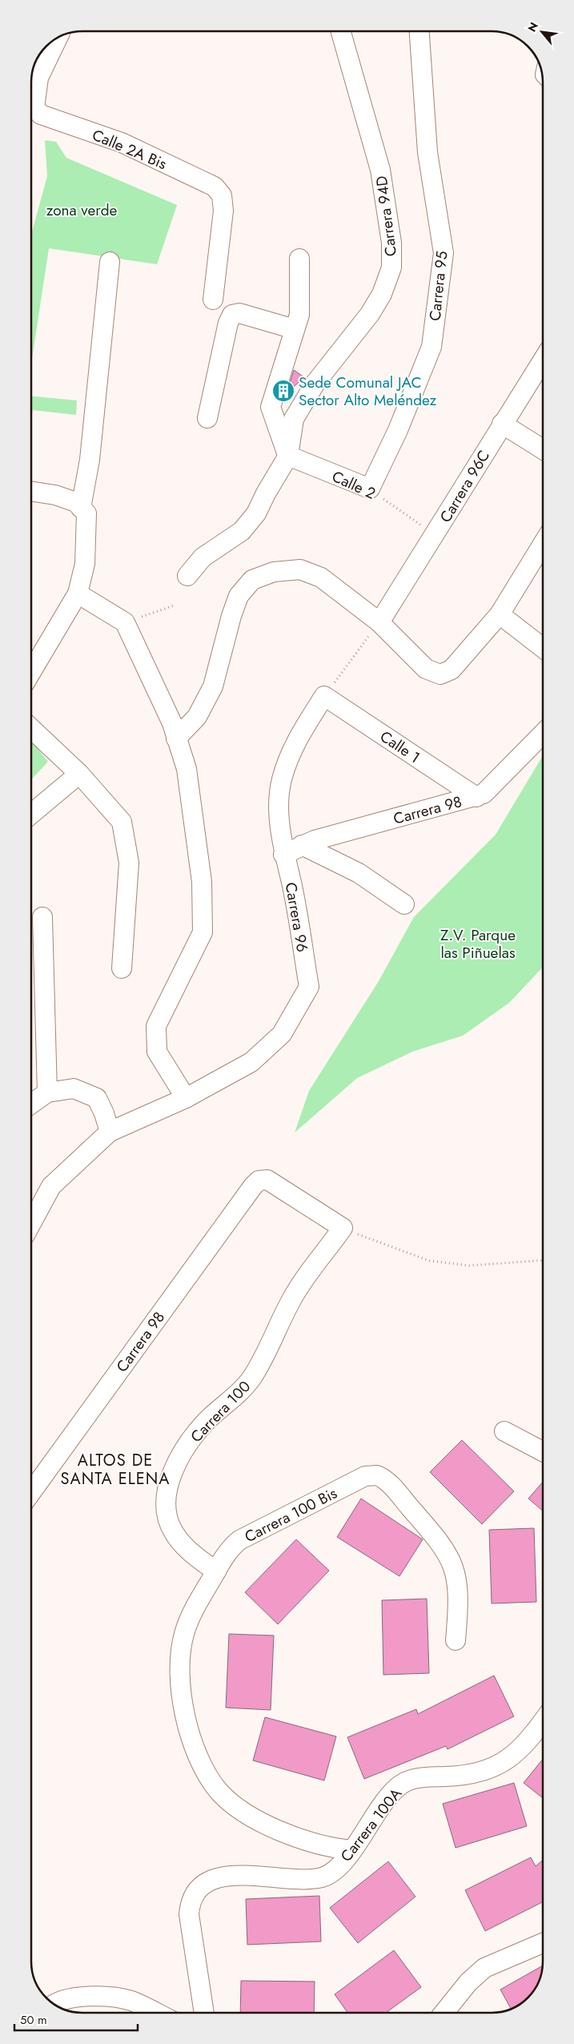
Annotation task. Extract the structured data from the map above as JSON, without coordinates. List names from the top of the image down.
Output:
{
  "streets": {
    "street": [
      "Calle 2A Bis",
      "Carrera 94D",
      "Carrera 95",
      "Calle 2",
      "Carrera 96C",
      "Calle 1",
      "Carrera 98",
      "Carrera 96",
      "Carrera 100",
      "Carrera 100 Bis",
      "Carrera 100A"
    ]
  },
  "crossings": [
    ["Carrera 94D", "Calle 2"],
    ["Carrera 95", "Calle 2"],
    ["Calle 2", "Carrera 96C"],
    ["Calle 1", "Carrera 98"],
    ["Calle 1", "Carrera 96"],
    ["Carrera 98", "Carrera 96"],
    ["Carrera 98", "Carrera 100"],
    ["Carrera 100", "Carrera 100 Bis"],
    ["Carrera 100 Bis", "Carrera 100A"]
  ],
  "districts": ["ALTOS DE SANTA ELENA"],
  "parks": ["zona verde", "Z.V. Parque las Piñuelas"],
  "places": {
    "building": ["Sede Comunal JAC Sector Alto Meléndez"]
  },
  "scale_bar": "50 m",
  "north": "top left"
}
